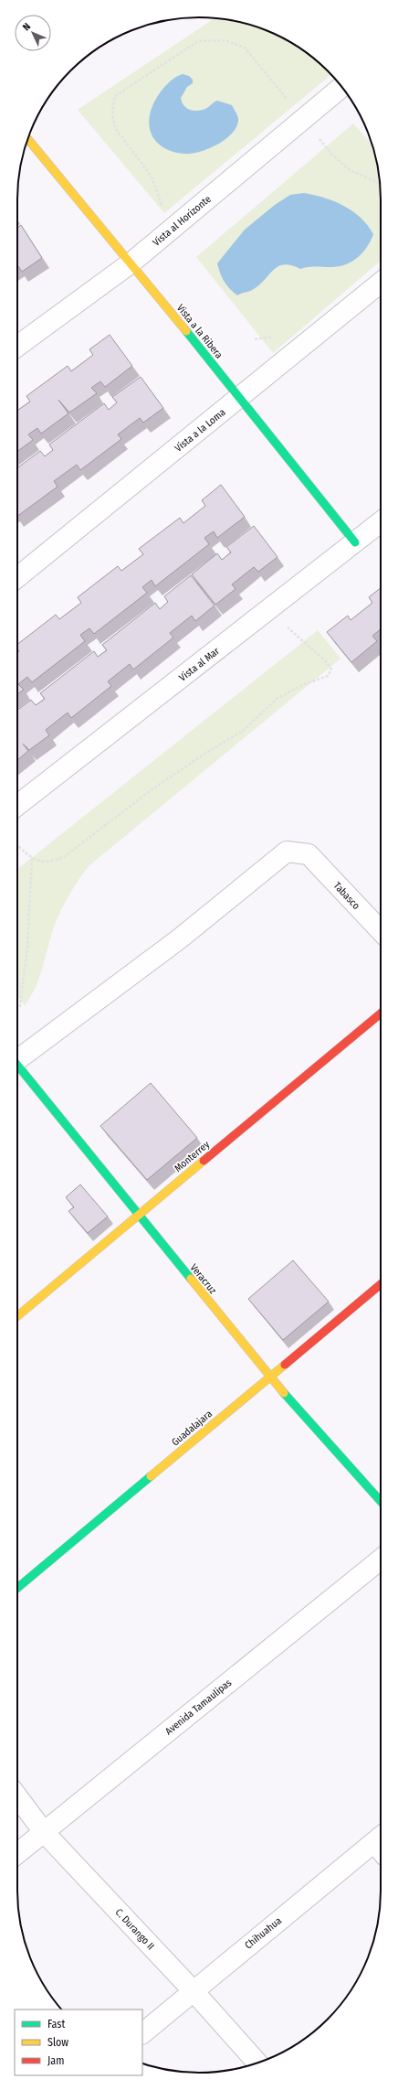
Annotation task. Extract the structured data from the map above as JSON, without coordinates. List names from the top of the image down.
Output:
{
  "streets": {
    "street": [
      "Vista al Horizonte",
      "Vista a la Ribera",
      "Vista a la Loma",
      "Vista al Mar",
      "Tabasco",
      "Monterrey",
      "Veracruz",
      "Guadalajara",
      "Avenida Tamaulipas",
      "C. Durango II",
      "Chihuahua"
    ]
  },
  "crossings": [
    ["Vista al Horizonte", "Vista a la Ribera"],
    ["Vista a la Ribera", "Vista a la Loma"],
    ["Vista a la Ribera", "Vista al Mar"],
    ["Monterrey", "Veracruz"],
    ["Veracruz", "Guadalajara"],
    ["Avenida Tamaulipas", "C. Durango II"],
    ["C. Durango II", "Chihuahua"]
  ],
  "legend": ["Fast", "Slow", "Jam"],
  "north": "top left"
}
